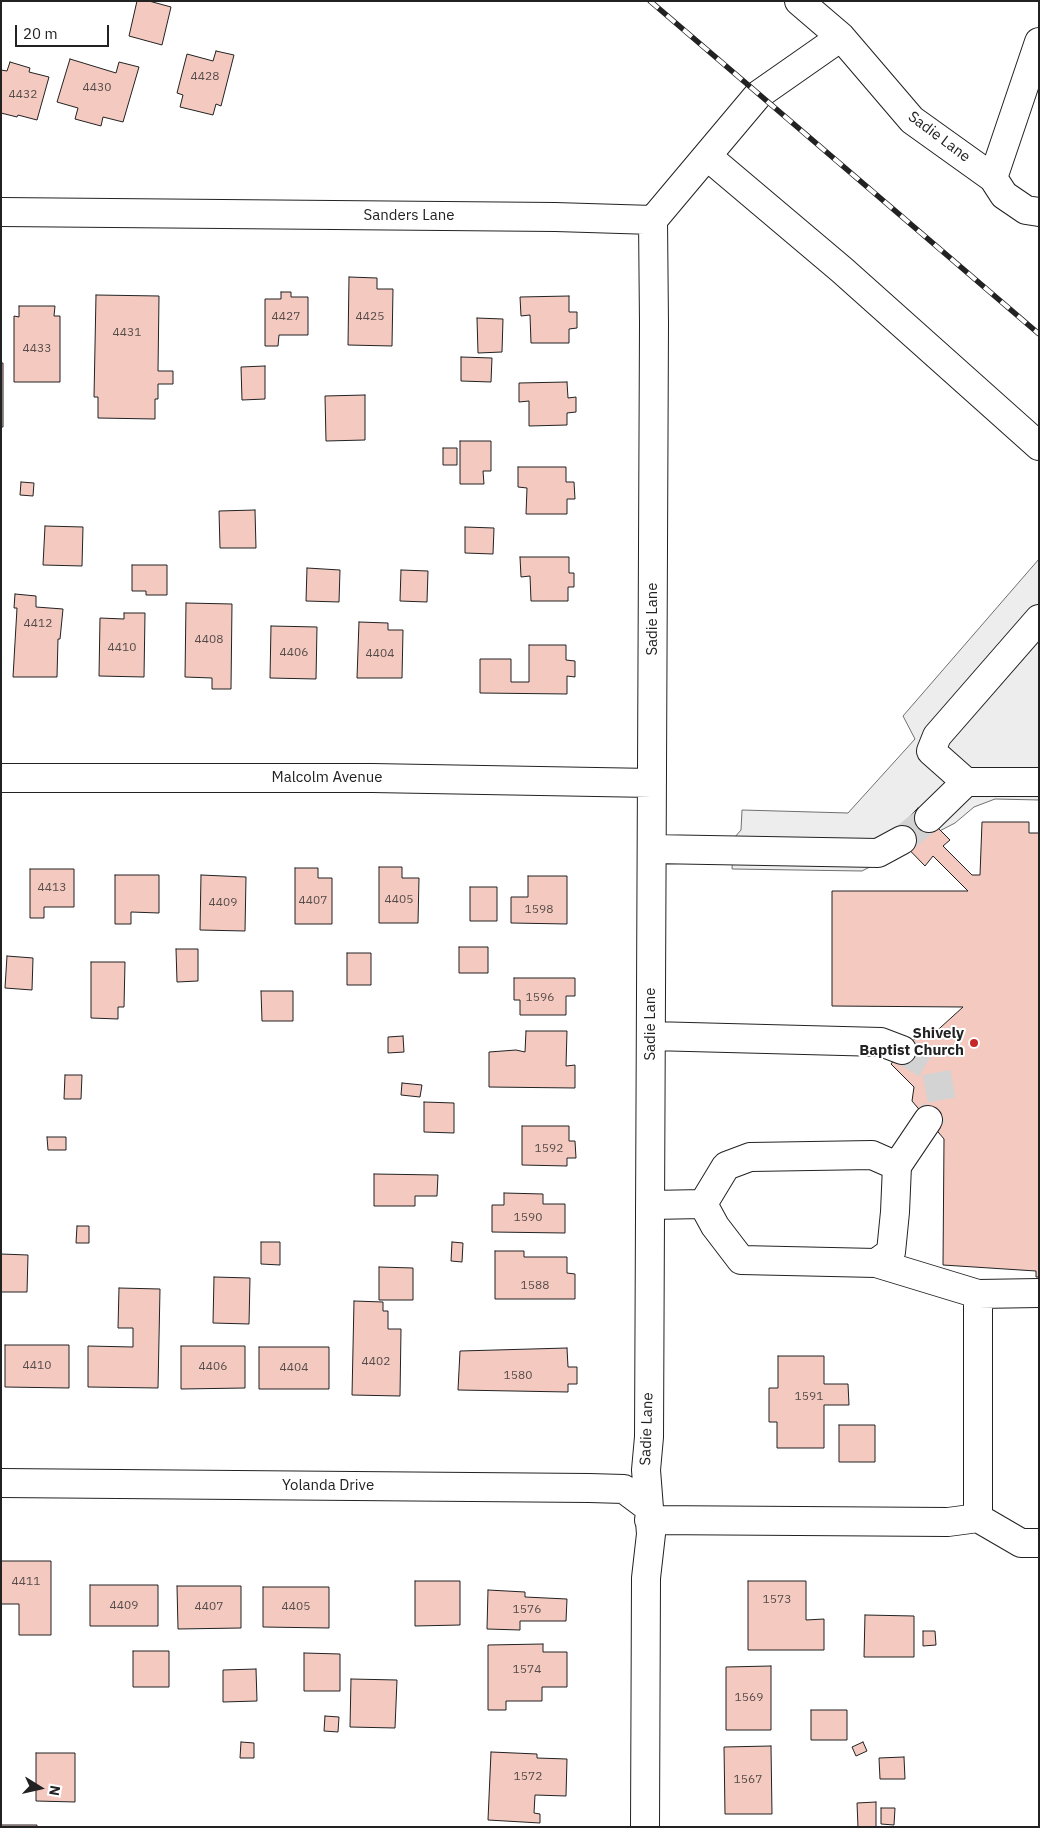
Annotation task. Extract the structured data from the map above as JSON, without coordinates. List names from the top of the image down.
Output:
{
  "streets": {
    "street": [
      "Sadie Lane",
      "Sanders Lane",
      "Malcolm Avenue",
      "Yolanda Drive"
    ]
  },
  "crossings": [
    ["Sadie Lane", "Sanders Lane"],
    ["Sadie Lane", "Malcolm Avenue"],
    ["Sadie Lane", "Yolanda Drive"]
  ],
  "places": ["Shively Baptist Church"],
  "house_numbers": [
    "4428",
    "4430",
    "4432",
    "4427",
    "4425",
    "4431",
    "4433",
    "4412",
    "4408",
    "4410",
    "4406",
    "4404",
    "4413",
    "4405",
    "4407",
    "4409",
    "1598",
    "1596",
    "1592",
    "1590",
    "1588",
    "4402",
    "4410",
    "4406",
    "4404",
    "1580",
    "1591",
    "4411",
    "1573",
    "4409",
    "4407",
    "4405",
    "1576",
    "1574",
    "1569",
    "1572",
    "1567"
  ],
  "scale_bar": "20 m",
  "north": "right"
}
